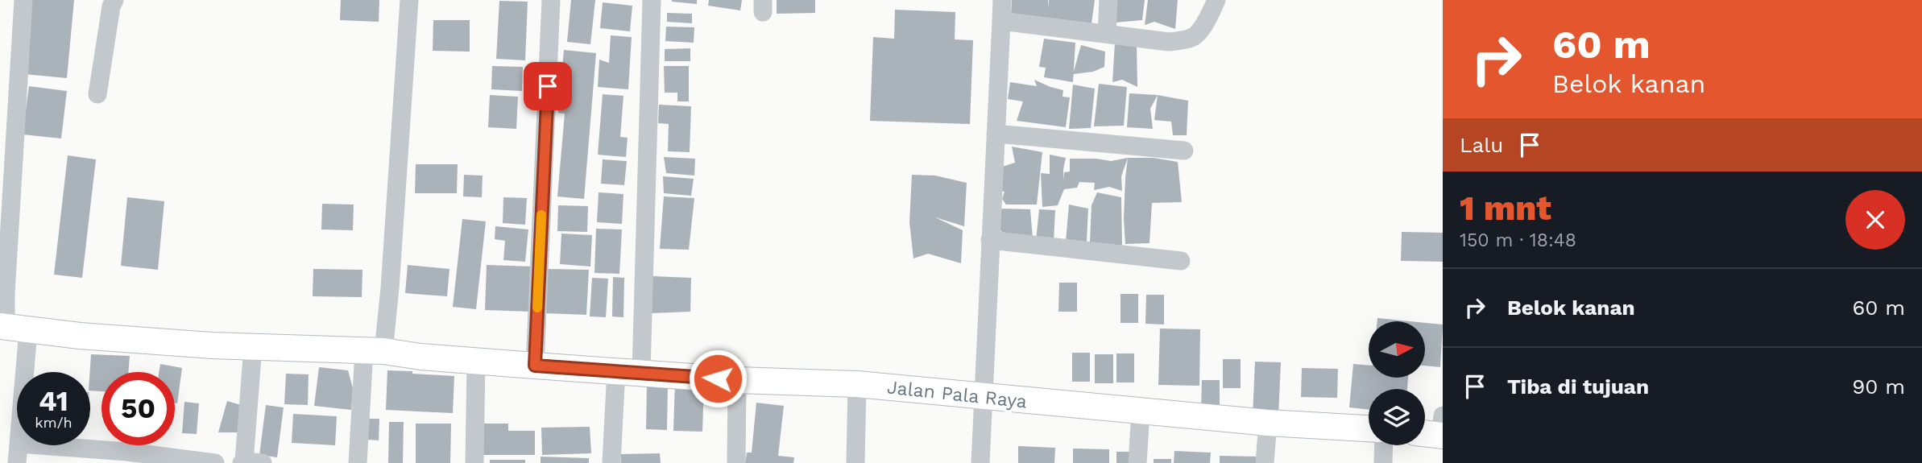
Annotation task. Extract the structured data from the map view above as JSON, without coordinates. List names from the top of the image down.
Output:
{
  "streets": {
    "main road": ["Jalan Pala Raya"]
  },
  "north": "right",
  "page": {
    "turn": ["60 m", "Belok kanan"],
    "then": "Lalu",
    "heading": ["1 mnt", "150 m · 18:48"],
    "list": [
      {
        "name": "Belok kanan",
        "value": "60 m"
      },
      {
        "name": "Tiba di tujuan",
        "value": "90 m"
      }
    ],
    "speed": "41 km/h",
    "limit": "50"
  }
}
